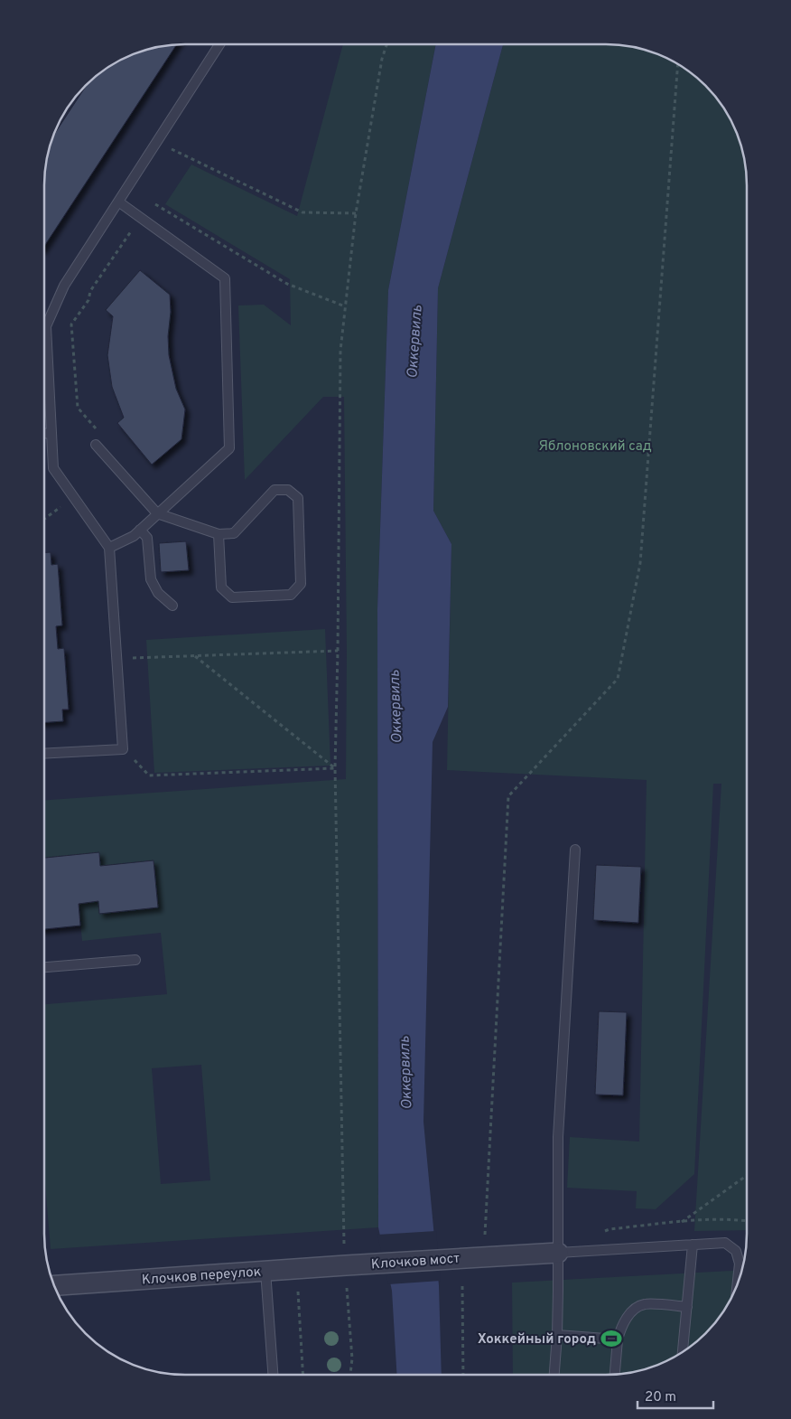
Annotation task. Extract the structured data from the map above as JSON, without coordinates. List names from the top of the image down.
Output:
{
  "streets": {
    "street": ["Клочков мост", "Клочков переулок"]
  },
  "crossings": [
    ["Клочков мост", "Клочков переулок"]
  ],
  "water": ["Оккервиль"],
  "parks": ["Яблоновский сад"],
  "places": {
    "sports": ["Хоккейный город"]
  },
  "scale_bar": "20 m"
}
